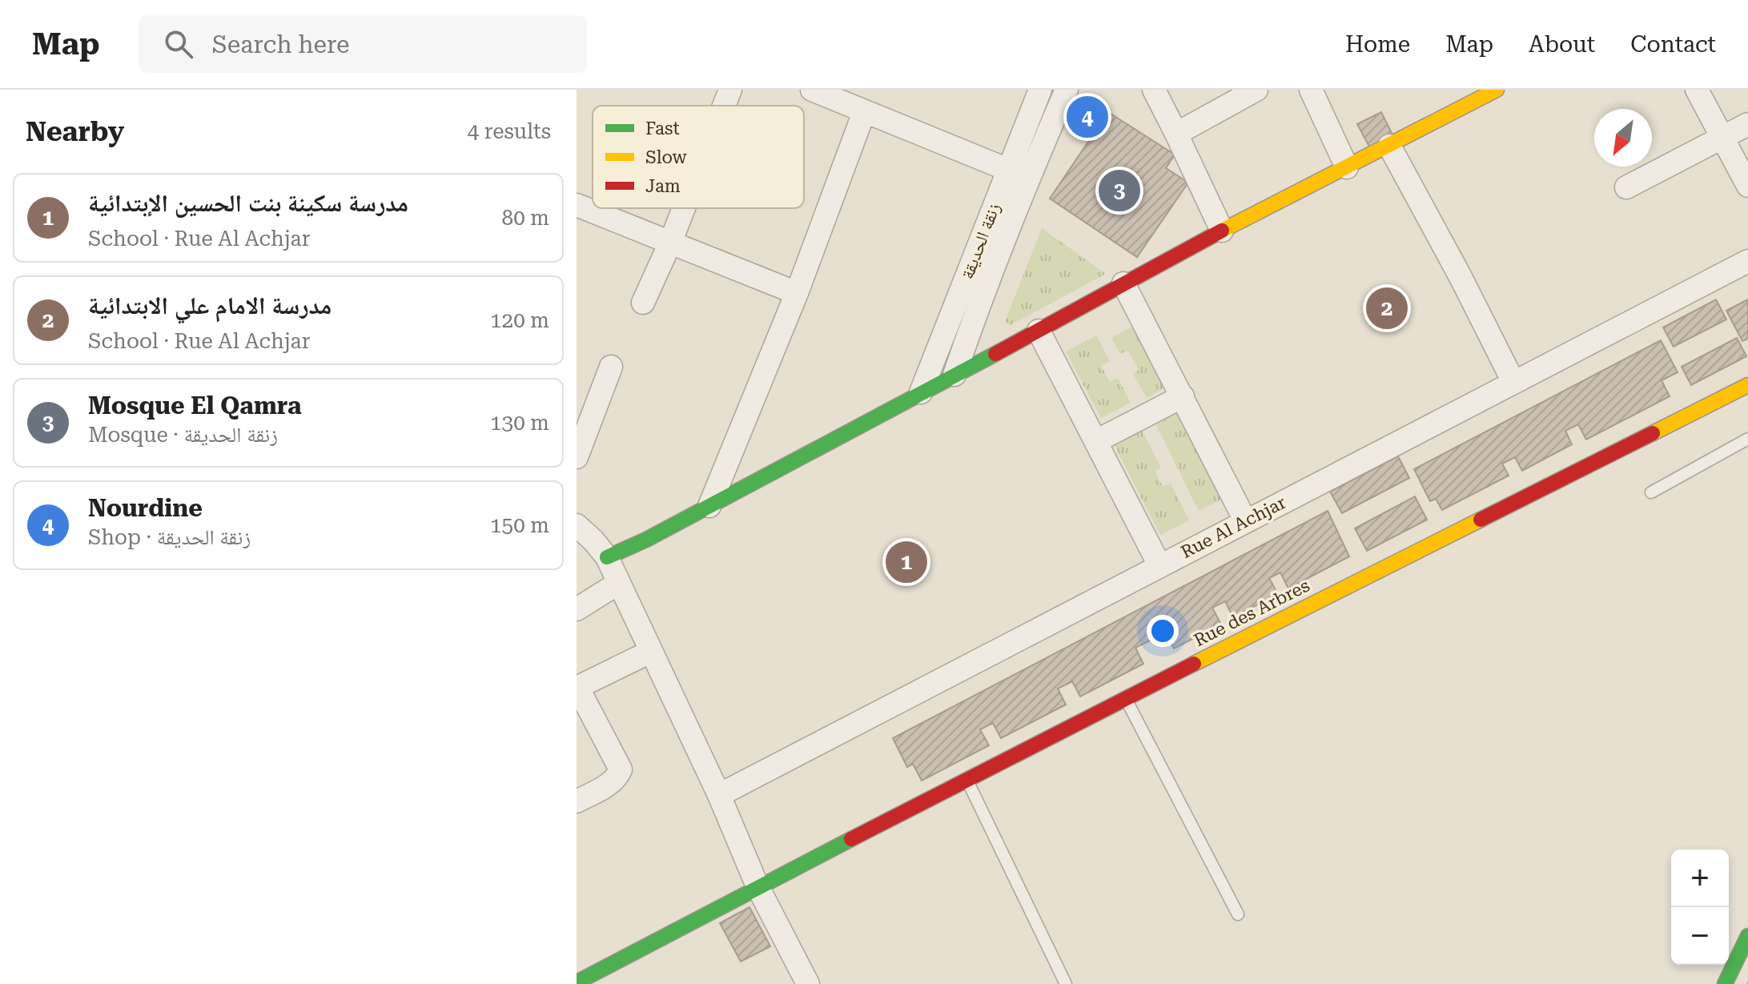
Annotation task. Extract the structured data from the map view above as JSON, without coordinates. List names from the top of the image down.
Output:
{
  "streets": {
    "street": ["زنقة الحديقة", "Rue Al Achjar", "Rue des Arbres"]
  },
  "legend": ["Fast", "Slow", "Jam"],
  "north": "bottom left",
  "page": {
    "header": "Map",
    "search": "Search here",
    "nav": [
      "Home",
      "Map",
      "About",
      "Contact"
    ],
    "heading": ["Nearby", "4 results"],
    "pins": [
      "4",
      "3",
      "2",
      "1"
    ],
    "list": [
      {
        "mark": "1",
        "name": "مدرسة سكينة بنت الحسين الإبتدائية",
        "note": "School · Rue Al Achjar",
        "value": "80 m"
      },
      {
        "mark": "2",
        "name": "مدرسة الامام علي الابتدائية",
        "note": "School · Rue Al Achjar",
        "value": "120 m"
      },
      {
        "mark": "3",
        "name": "Mosque El Qamra",
        "note": "Mosque · زنقة الحديقة",
        "value": "130 m"
      },
      {
        "mark": "4",
        "name": "Nourdine",
        "note": "Shop · زنقة الحديقة",
        "value": "150 m"
      }
    ],
    "map_buttons": ["+", "−"]
  }
}
